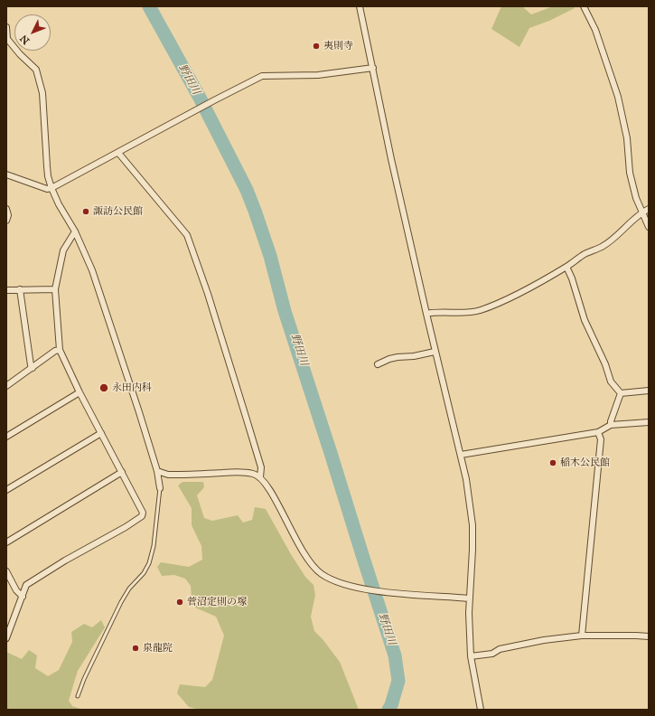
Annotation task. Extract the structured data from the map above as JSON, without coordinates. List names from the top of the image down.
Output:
{
  "water": ["野田川"],
  "places": [
    "夷則寺",
    "諏訪公民館",
    "永田内科",
    "稲木公民館",
    "菅沼定則の塚",
    "泉龍院"
  ],
  "north": "bottom left"
}
